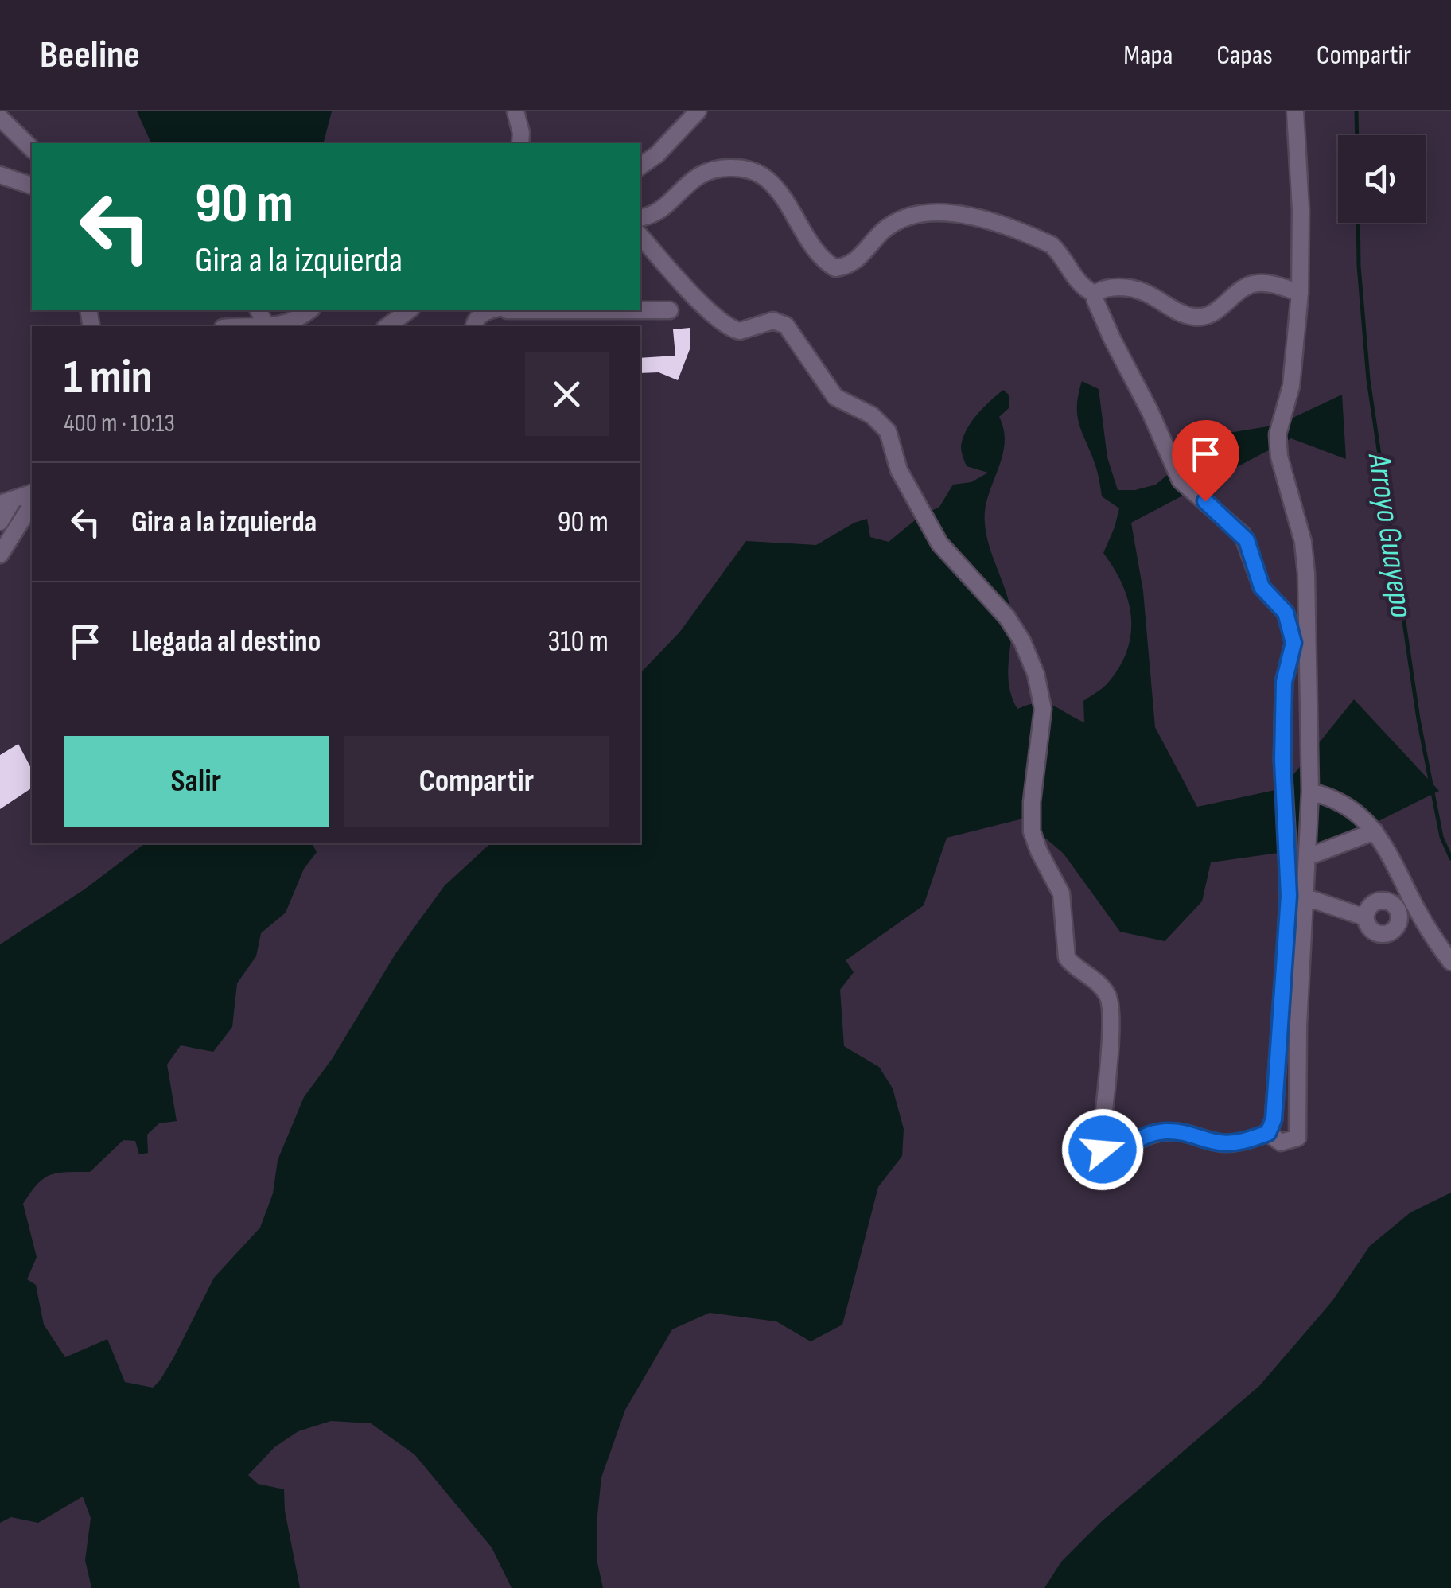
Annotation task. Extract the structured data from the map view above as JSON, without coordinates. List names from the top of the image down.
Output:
{
  "water": ["Arroyo Guayepo"],
  "page": {
    "header": "Beeline",
    "nav": ["Mapa", "Capas", "Compartir"],
    "turn": ["90 m", "Gira a la izquierda"],
    "heading": ["1 min", "400 m · 10:13"],
    "list": [
      {
        "name": "Gira a la izquierda",
        "value": "90 m"
      },
      {
        "name": "Llegada al destino",
        "value": "310 m"
      }
    ],
    "buttons": ["Salir", "Compartir"]
  }
}
